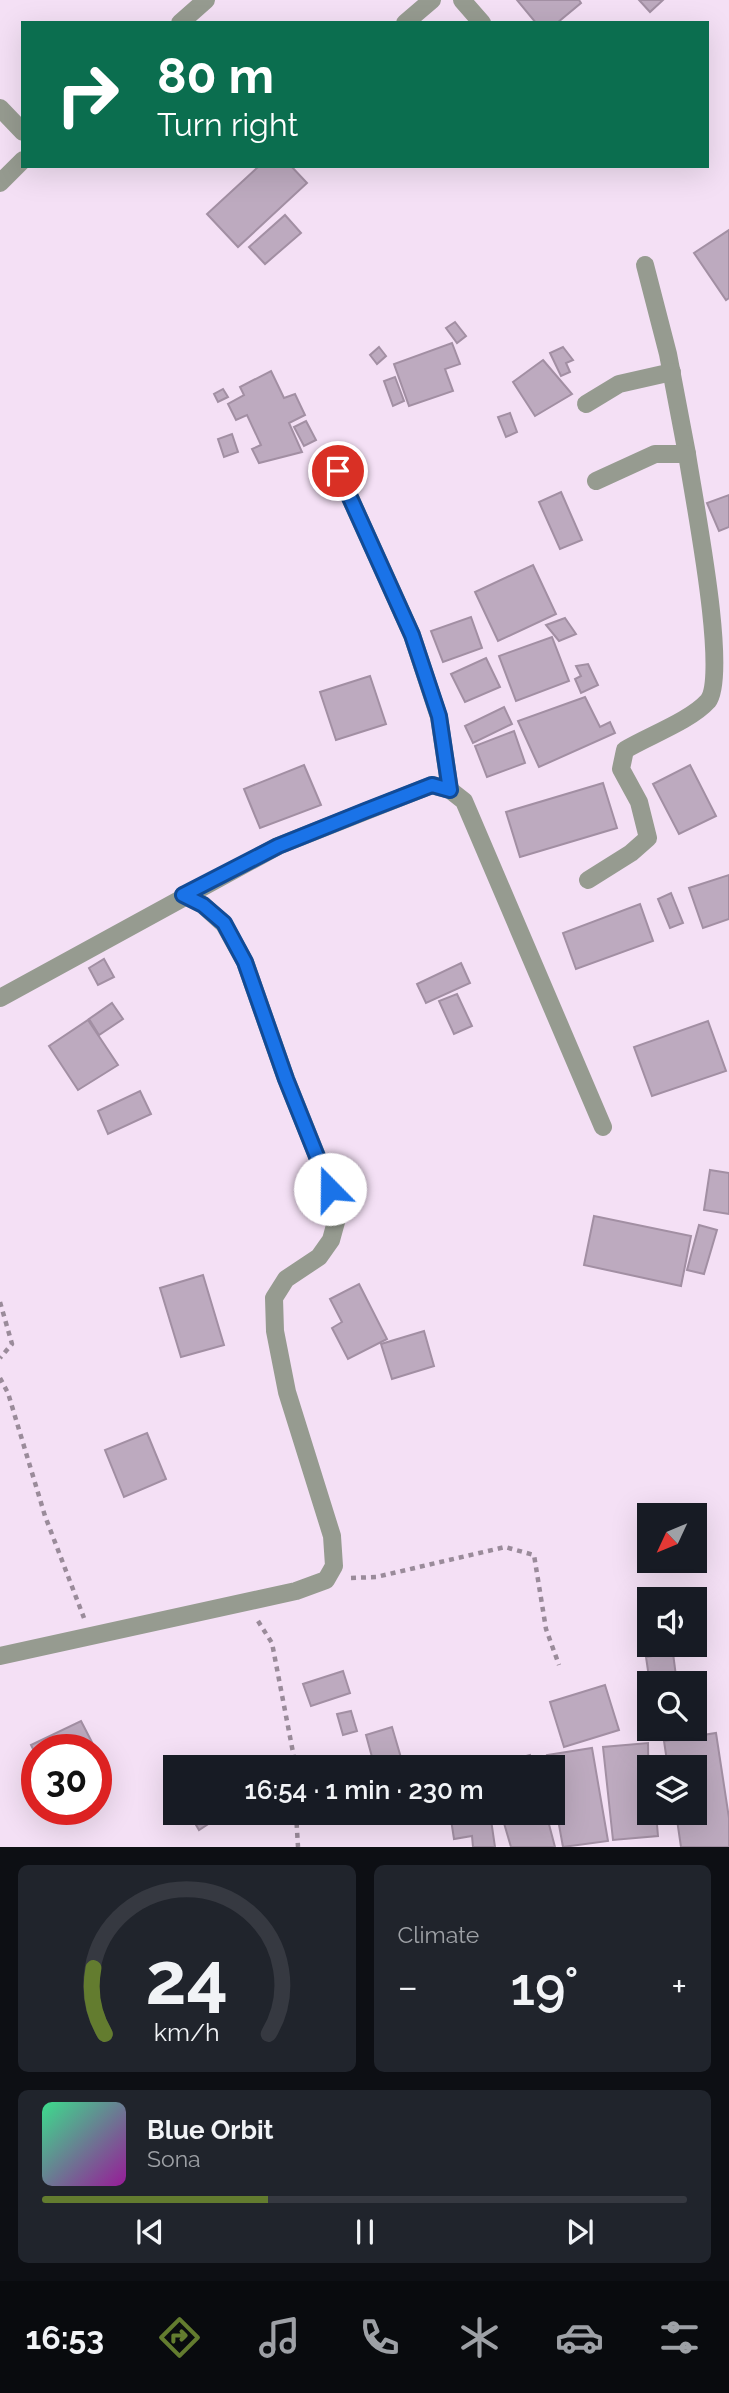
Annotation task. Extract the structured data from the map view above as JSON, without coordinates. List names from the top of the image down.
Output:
{
  "north": "bottom left",
  "page": {
    "turn": ["80 m", "Turn right"],
    "limit": "30",
    "trip": "16:54 · 1 min · 230 m",
    "tile": "Climate",
    "heat": ["−", "19°", "+"],
    "song": ["Blue Orbit", "Sona"],
    "tabs": "16:53",
    "gauge": ["24", "km/h"]
  }
}
